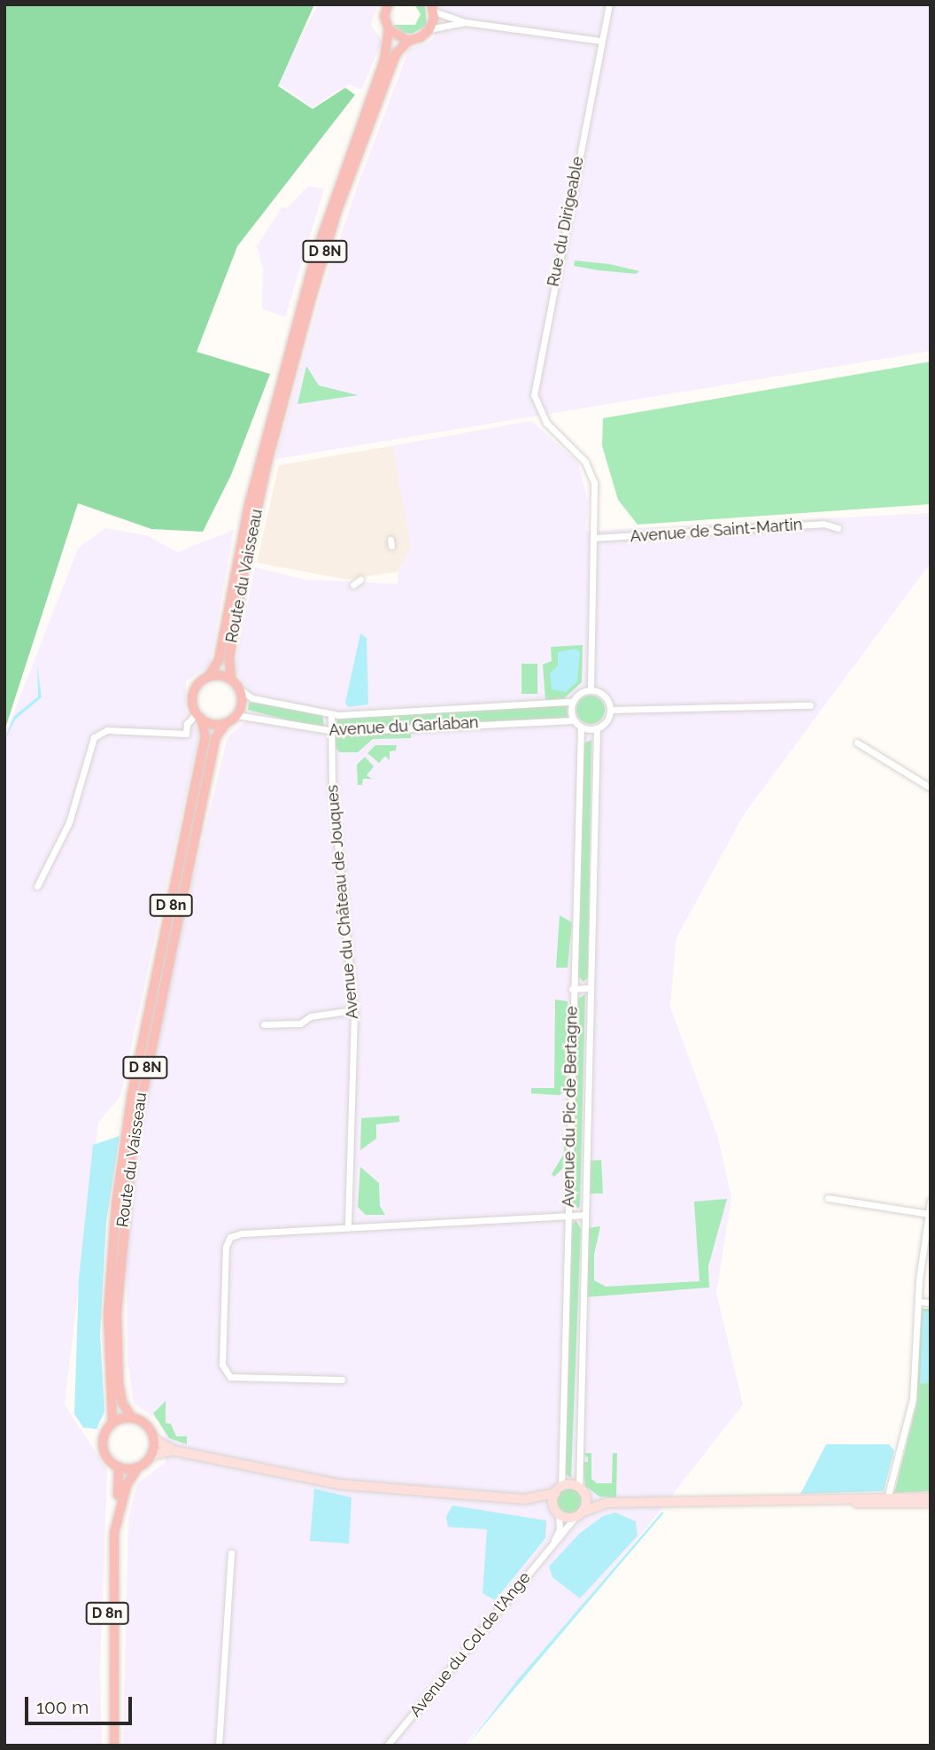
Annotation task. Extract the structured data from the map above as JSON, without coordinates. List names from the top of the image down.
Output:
{
  "streets": {
    "main road": ["D 8N", "Route du Vaisseau", "D 8n"],
    "street": [
      "Rue du Dirigeable",
      "Avenue de Saint-Martin",
      "Avenue du Garlaban",
      "Avenue du Château de Jouques",
      "Avenue du Pic de Bertagne",
      "Avenue du Col de l'Ange"
    ]
  },
  "crossings": [
    ["Rue du Dirigeable", "Avenue de Saint-Martin"],
    ["Route du Vaisseau", "Avenue du Garlaban"],
    ["Route du Vaisseau", "D 8n"],
    ["Avenue du Garlaban", "Avenue du Château de Jouques"],
    ["Avenue du Garlaban", "Avenue du Pic de Bertagne"]
  ],
  "scale_bar": "100 m"
}
